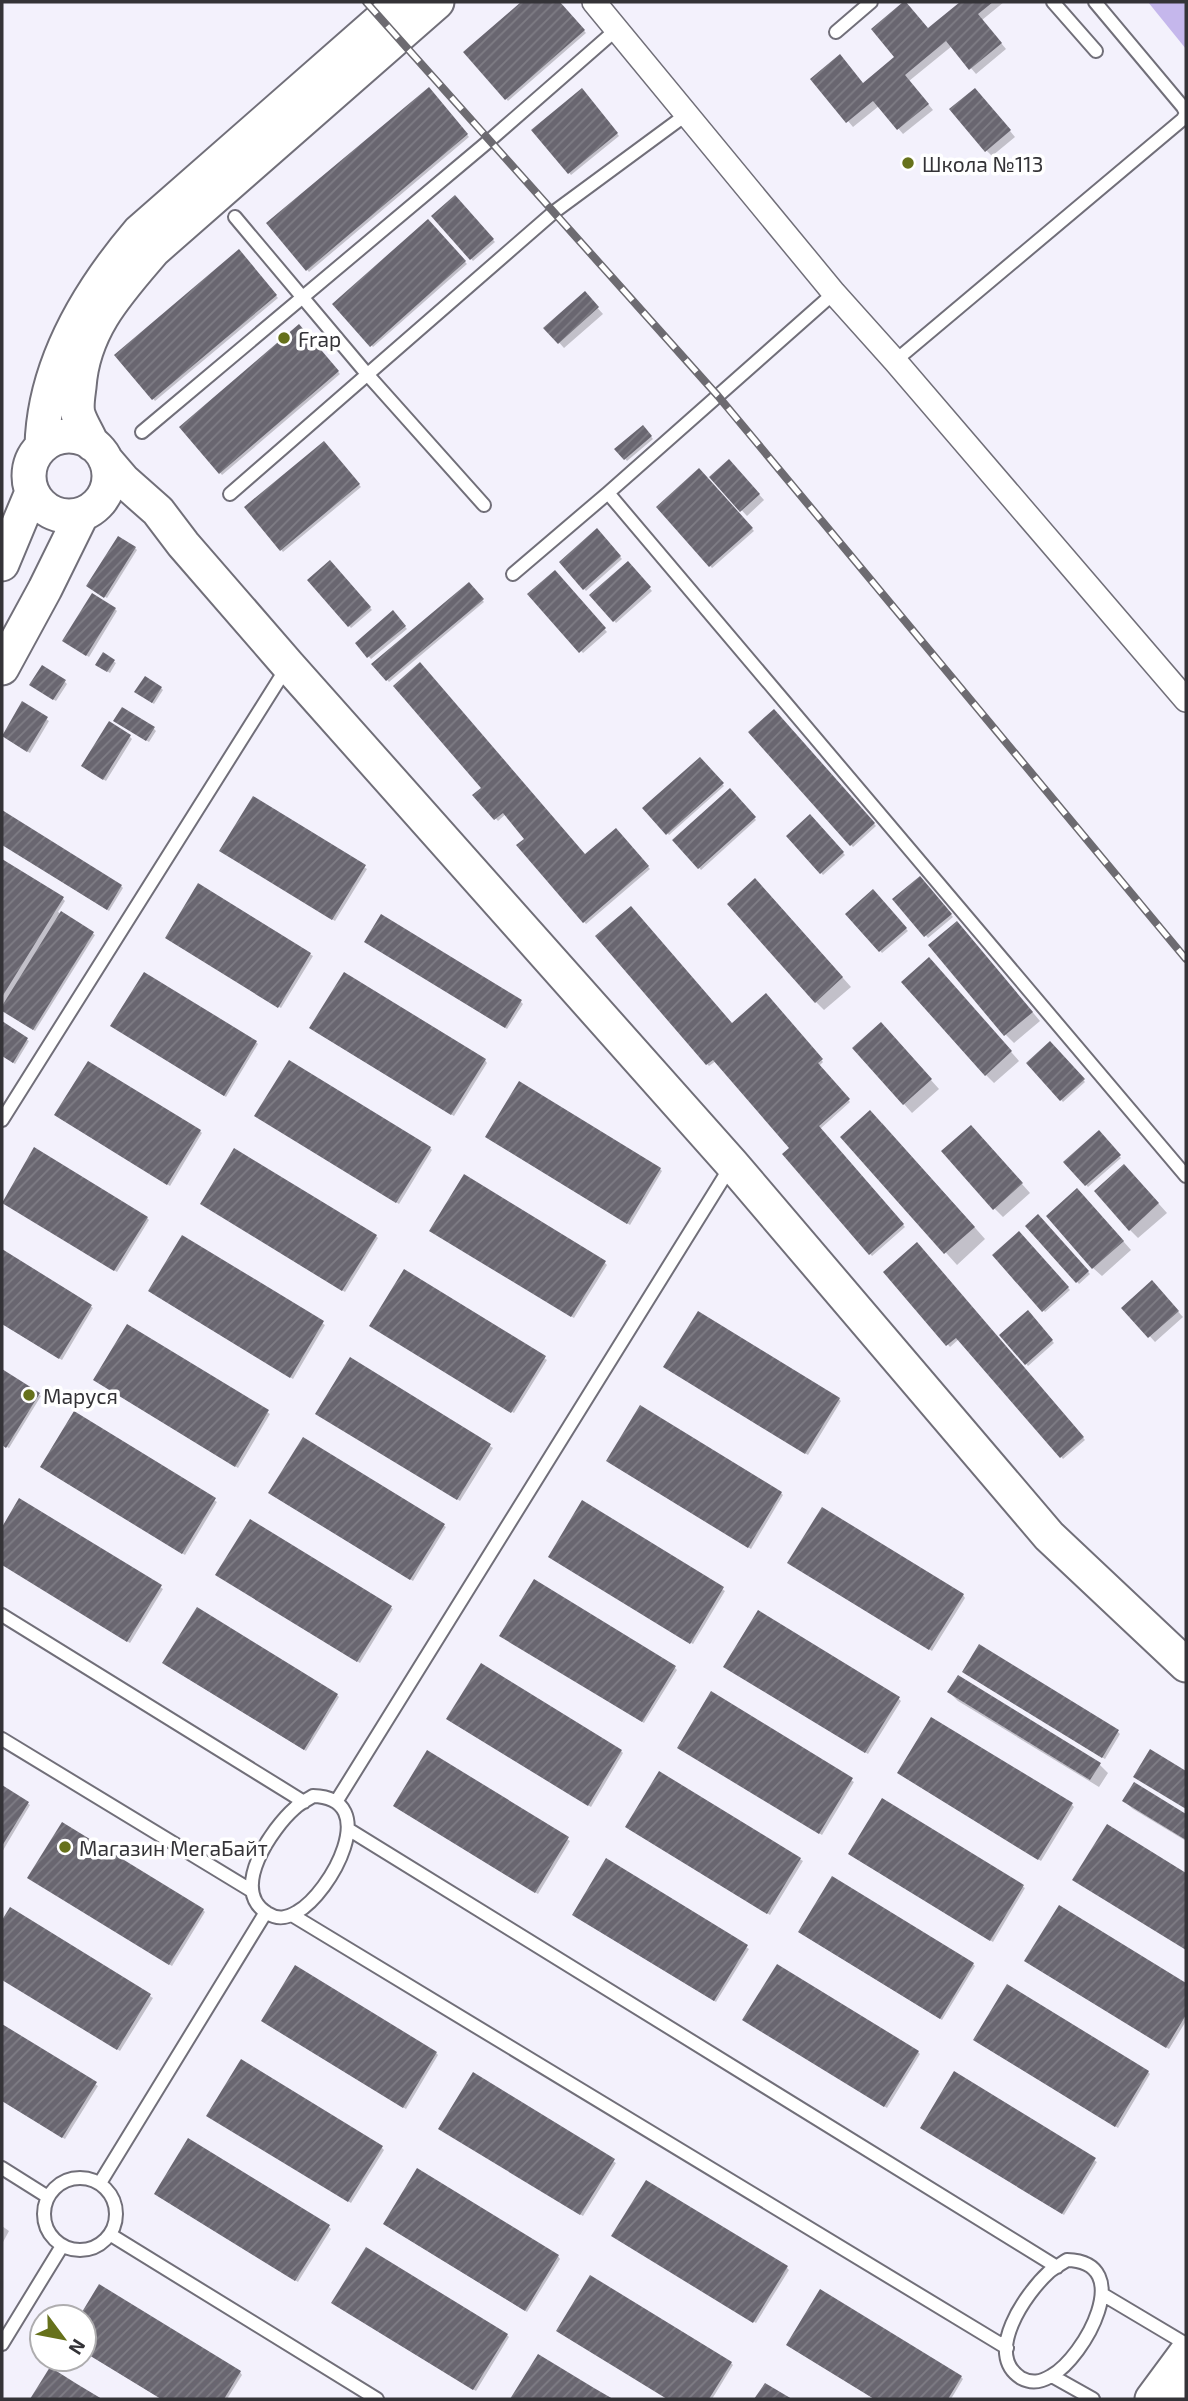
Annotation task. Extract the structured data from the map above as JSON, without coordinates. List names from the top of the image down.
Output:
{
  "places": [
    "Школа №113",
    "Frap",
    "Маруся",
    "Магазин МегаБайт"
  ],
  "north": "bottom right"
}
